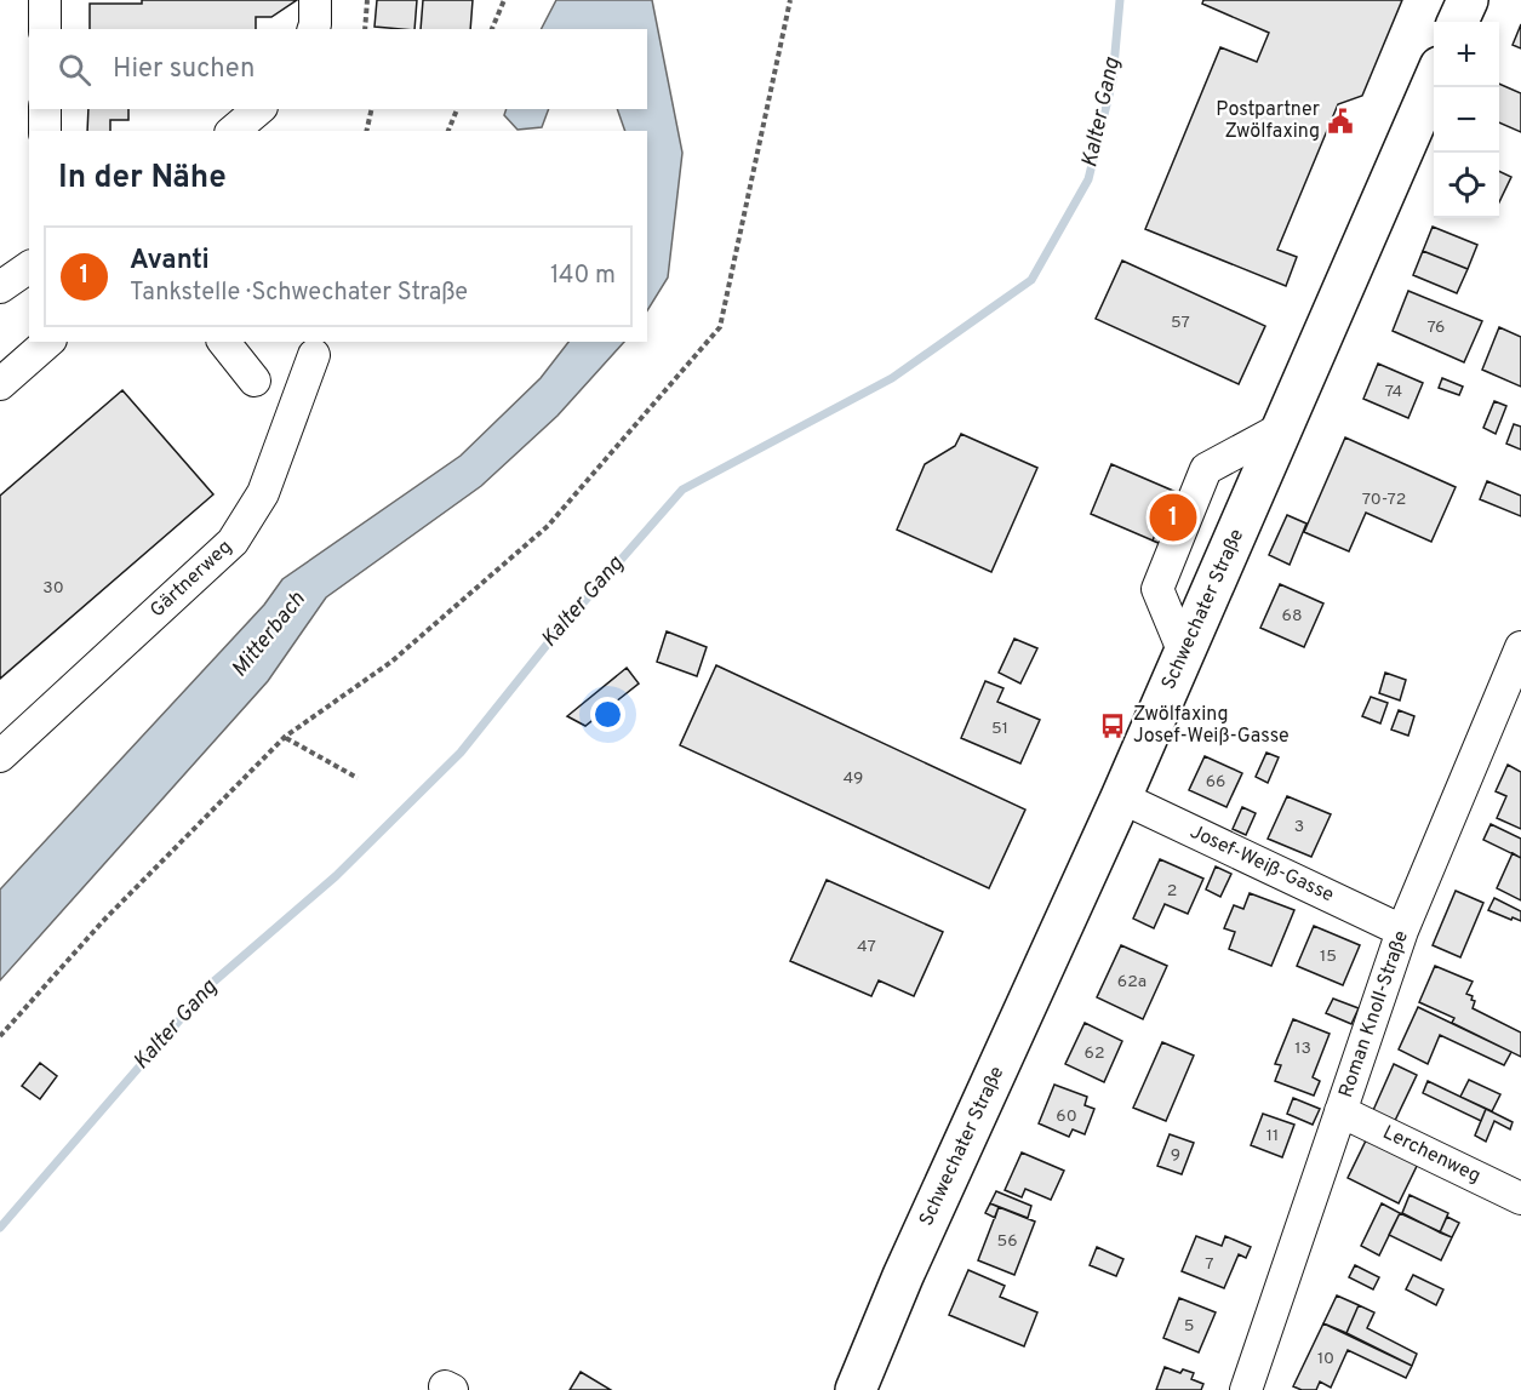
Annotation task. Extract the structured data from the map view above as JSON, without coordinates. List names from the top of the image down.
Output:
{
  "streets": {
    "main road": ["Schwechater Straße"],
    "street": [
      "Gärtnerweg",
      "Josef-Weiß-Gasse",
      "Roman Knoll-Straße",
      "Lerchenweg"
    ]
  },
  "crossings": [
    ["Schwechater Straße", "Josef-Weiß-Gasse"],
    ["Josef-Weiß-Gasse", "Roman Knoll-Straße"],
    ["Roman Knoll-Straße", "Lerchenweg"]
  ],
  "water": ["Kalter Gang", "Mitterbach"],
  "places": {
    "public building": ["Postpartner Zwölfaxing"],
    "bus stop": ["Zwölfaxing Josef-Weiß-Gasse"]
  },
  "house_numbers": [
    "57",
    "76",
    "74",
    "70-72",
    "30",
    "68",
    "51",
    "49",
    "66",
    "3",
    "2",
    "47",
    "15",
    "62a",
    "13",
    "62",
    "60",
    "11",
    "9",
    "56",
    "7",
    "5",
    "10"
  ],
  "page": {
    "map_buttons": ["+", "−"],
    "search": "Hier suchen",
    "heading": "In der Nähe",
    "list": [
      {
        "mark": "1",
        "name": "Avanti",
        "note": "Tankstelle · Schwechater Straße",
        "value": "140 m"
      }
    ],
    "pins": "1"
  }
}
